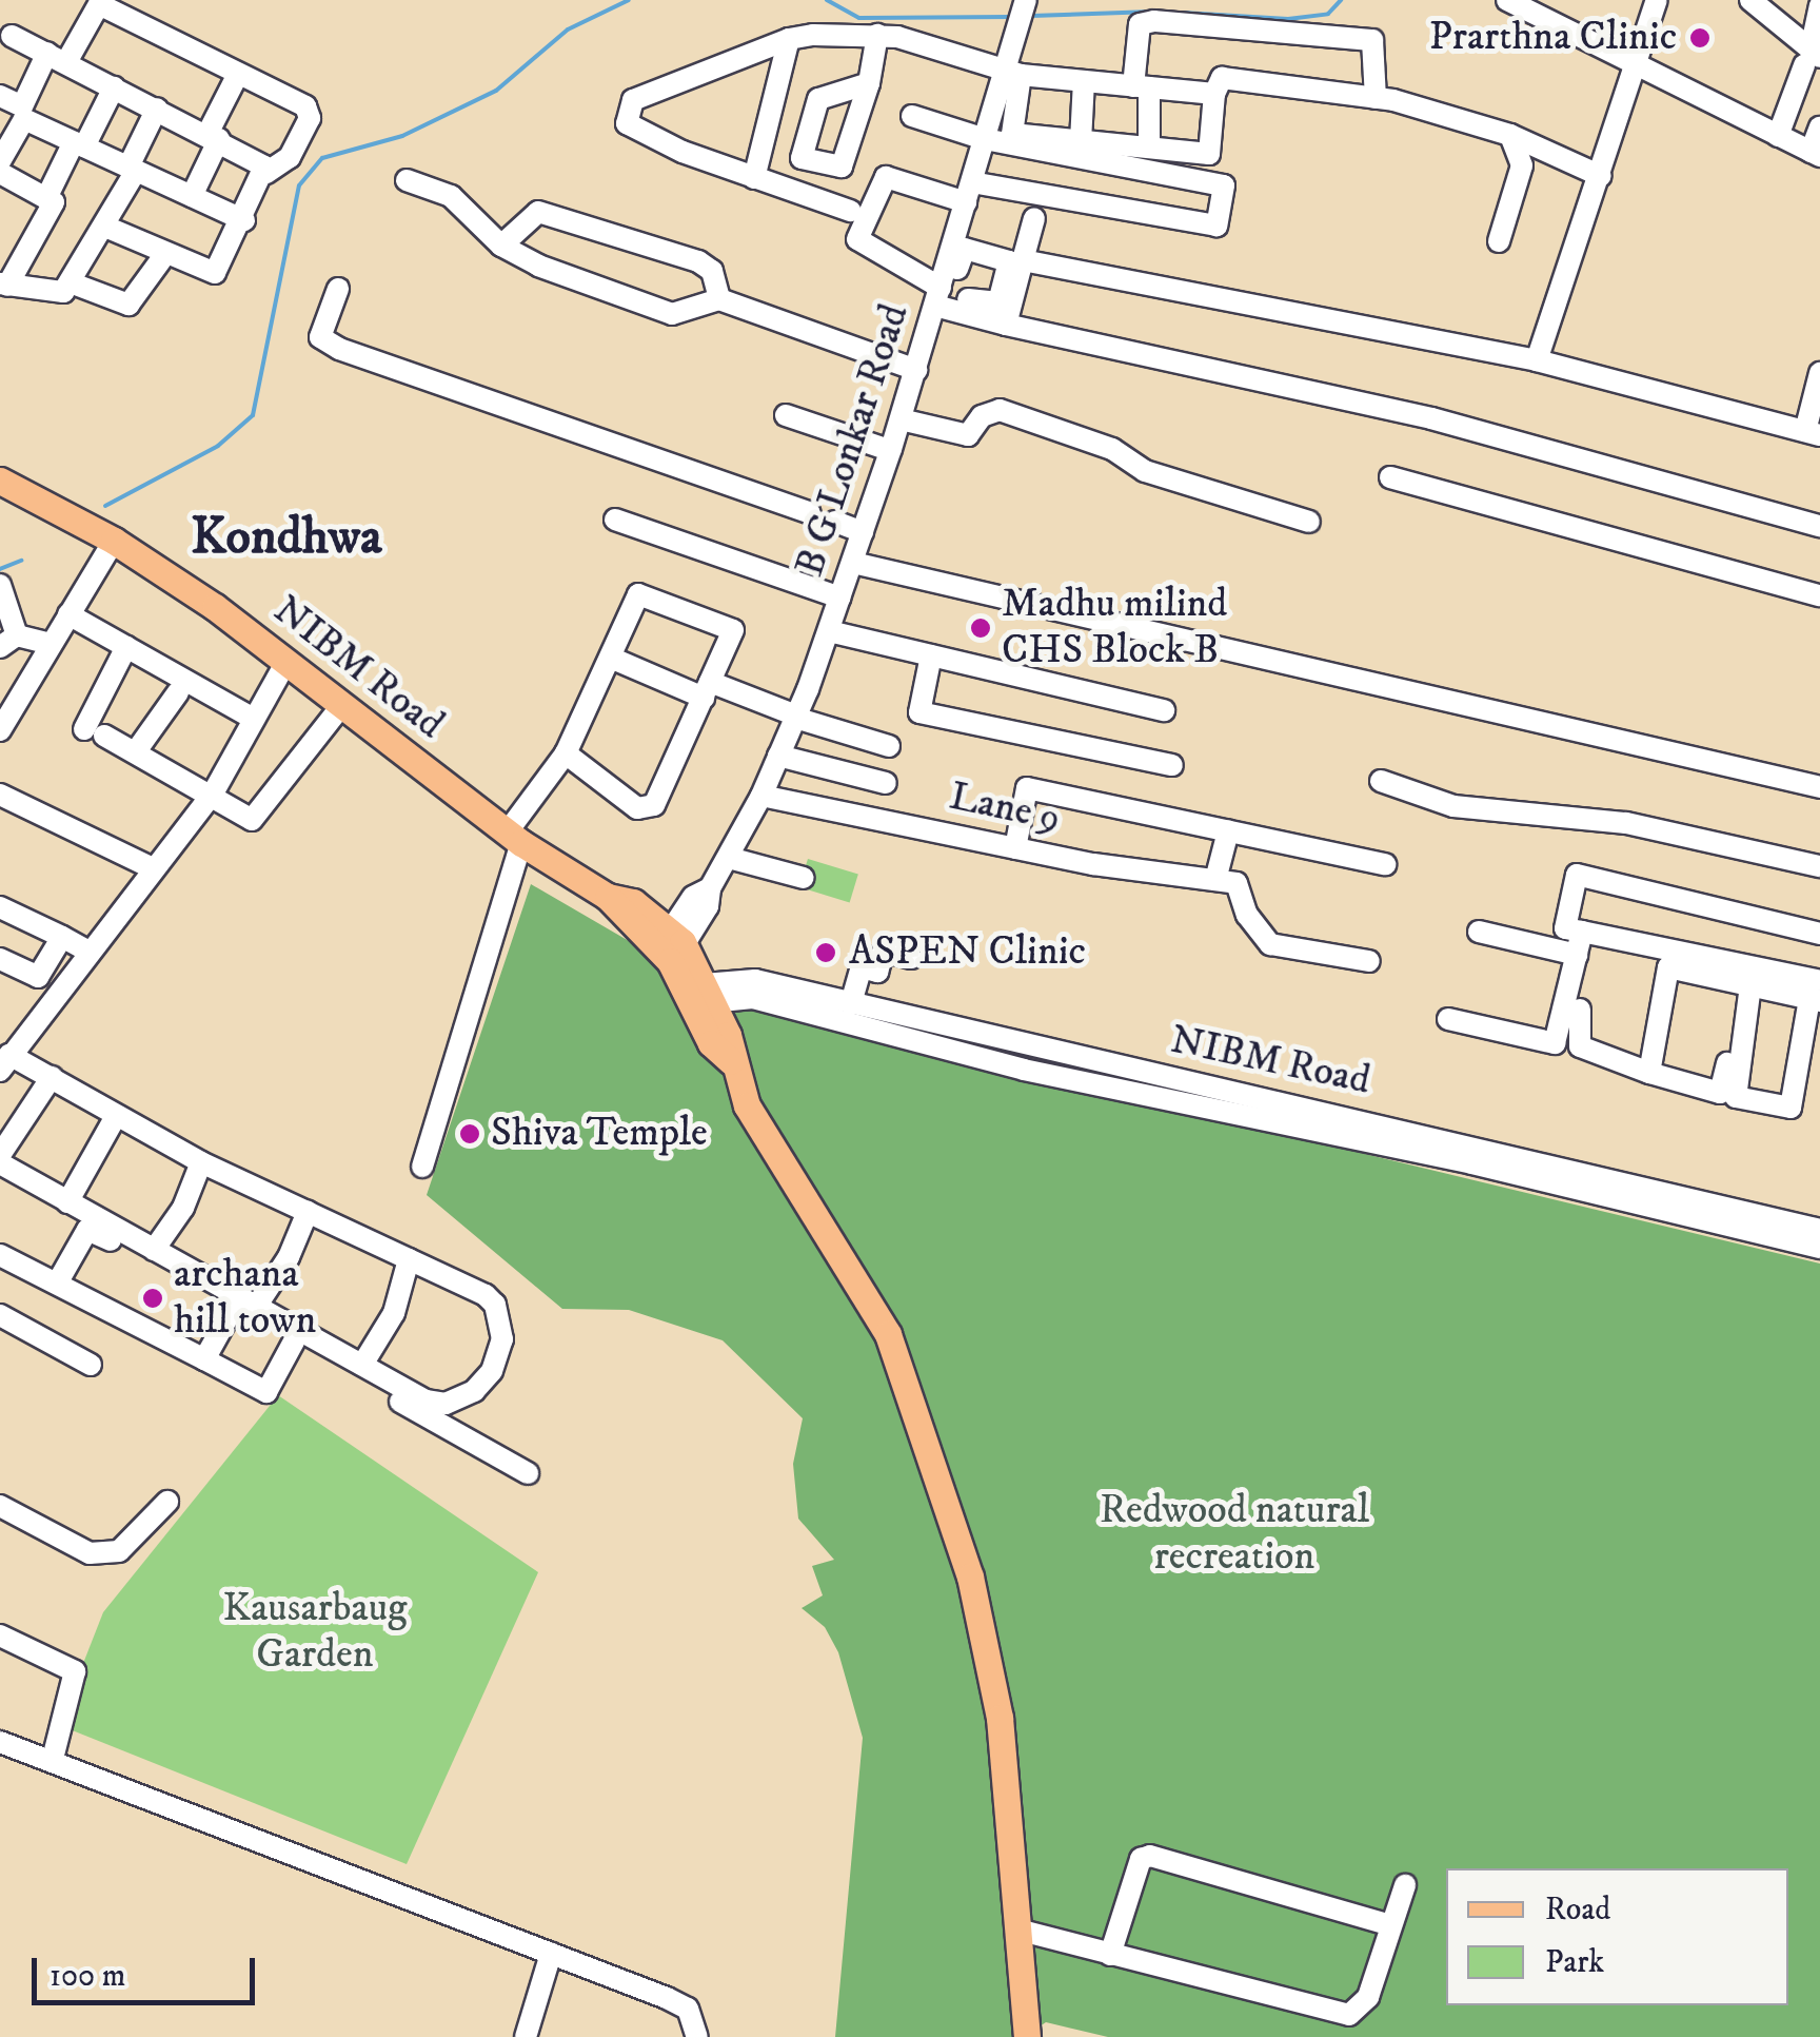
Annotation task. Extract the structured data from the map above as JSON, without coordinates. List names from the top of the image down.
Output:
{
  "streets": {
    "main road": ["NIBM Road"],
    "street": ["B G Lonkar Road", "Lane 9"]
  },
  "crossings": [
    ["B G Lonkar Road", "NIBM Road"],
    ["B G Lonkar Road", "Lane 9"]
  ],
  "districts": ["Kondhwa"],
  "parks": ["Redwood natural recreation", "Kausarbaug Garden"],
  "places": [
    "Prarthna Clinic",
    "Madhu milind CHS Block B",
    "ASPEN Clinic",
    "Shiva Temple",
    "archana hill town"
  ],
  "legend": ["Road", "Park"],
  "scale_bar": "100 m"
}
